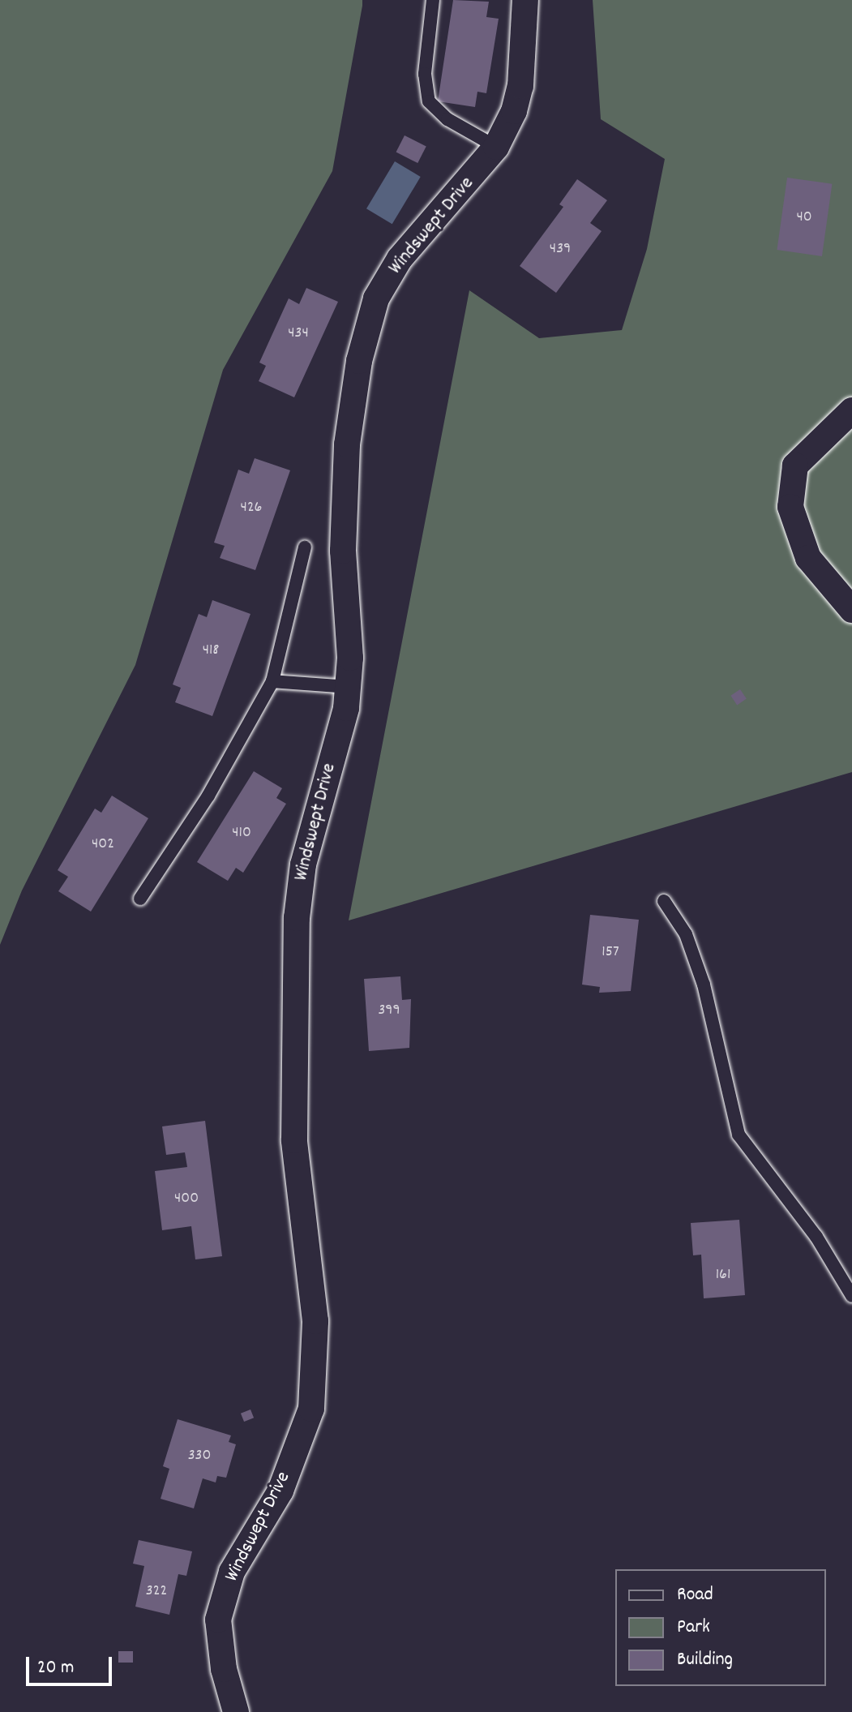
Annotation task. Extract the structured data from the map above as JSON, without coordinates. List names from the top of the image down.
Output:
{
  "streets": {
    "street": ["Windswept Drive"]
  },
  "house_numbers": [
    "40",
    "439",
    "434",
    "426",
    "418",
    "410",
    "402",
    "157",
    "399",
    "400",
    "161",
    "330",
    "322"
  ],
  "legend": ["Road", "Park", "Building"],
  "scale_bar": "20 m"
}
